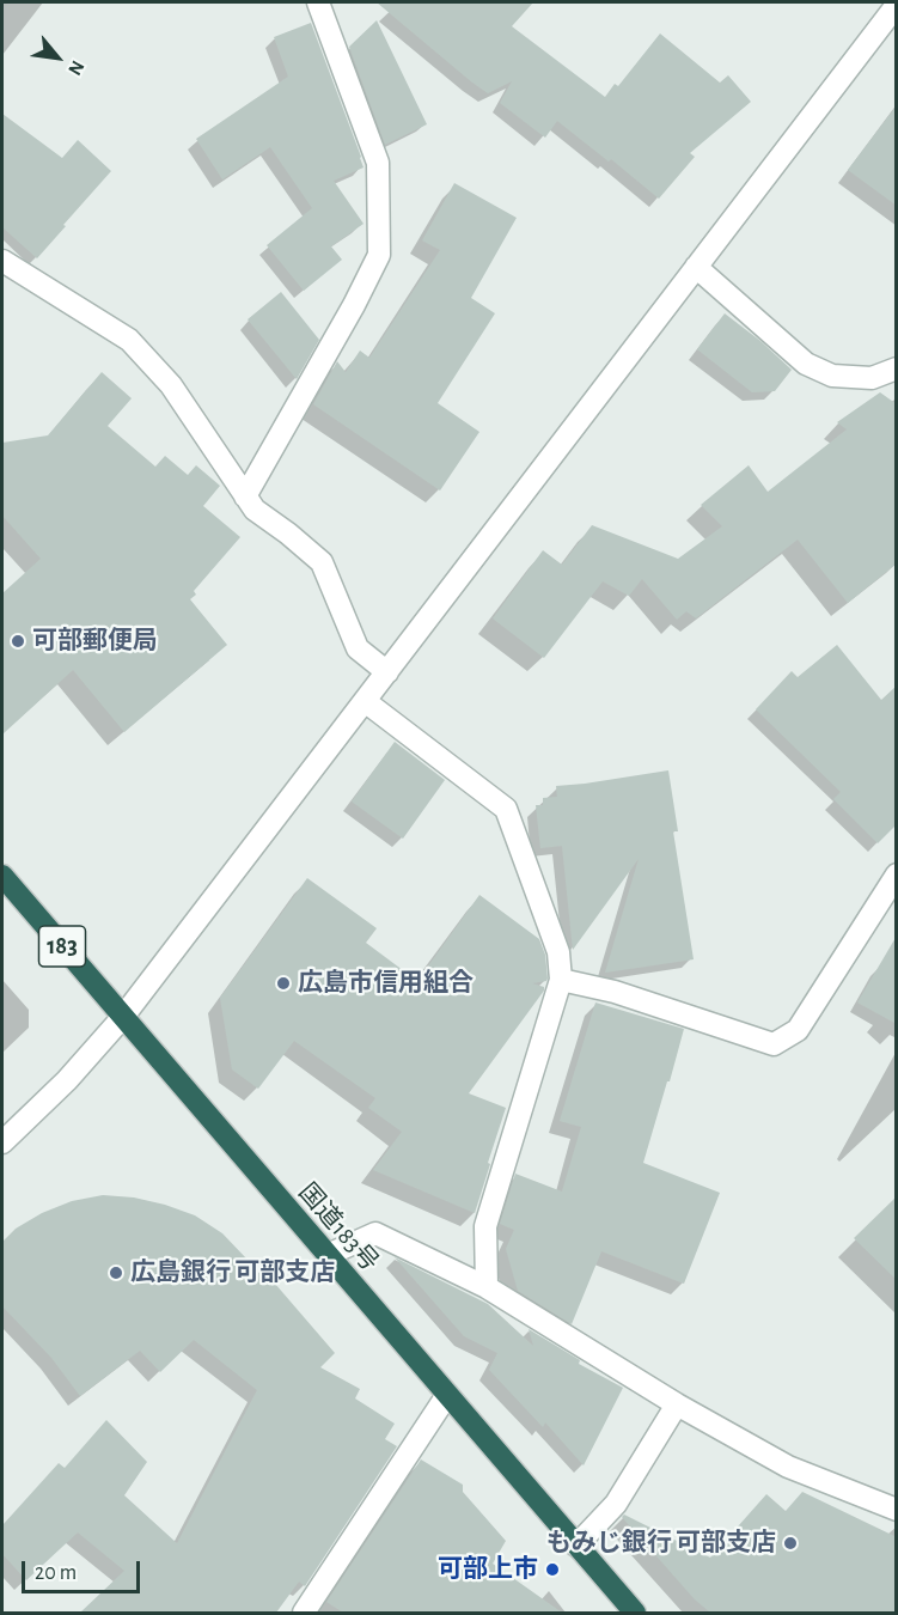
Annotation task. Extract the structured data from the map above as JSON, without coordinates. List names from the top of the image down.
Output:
{
  "streets": {
    "highway": ["183", "国道183号"]
  },
  "places": [
    "可部郵便局",
    "広島市信用組合",
    "広島銀行 可部支店",
    "もみじ銀行 可部支店",
    "可部上市"
  ],
  "scale_bar": "20 m",
  "north": "bottom right"
}
